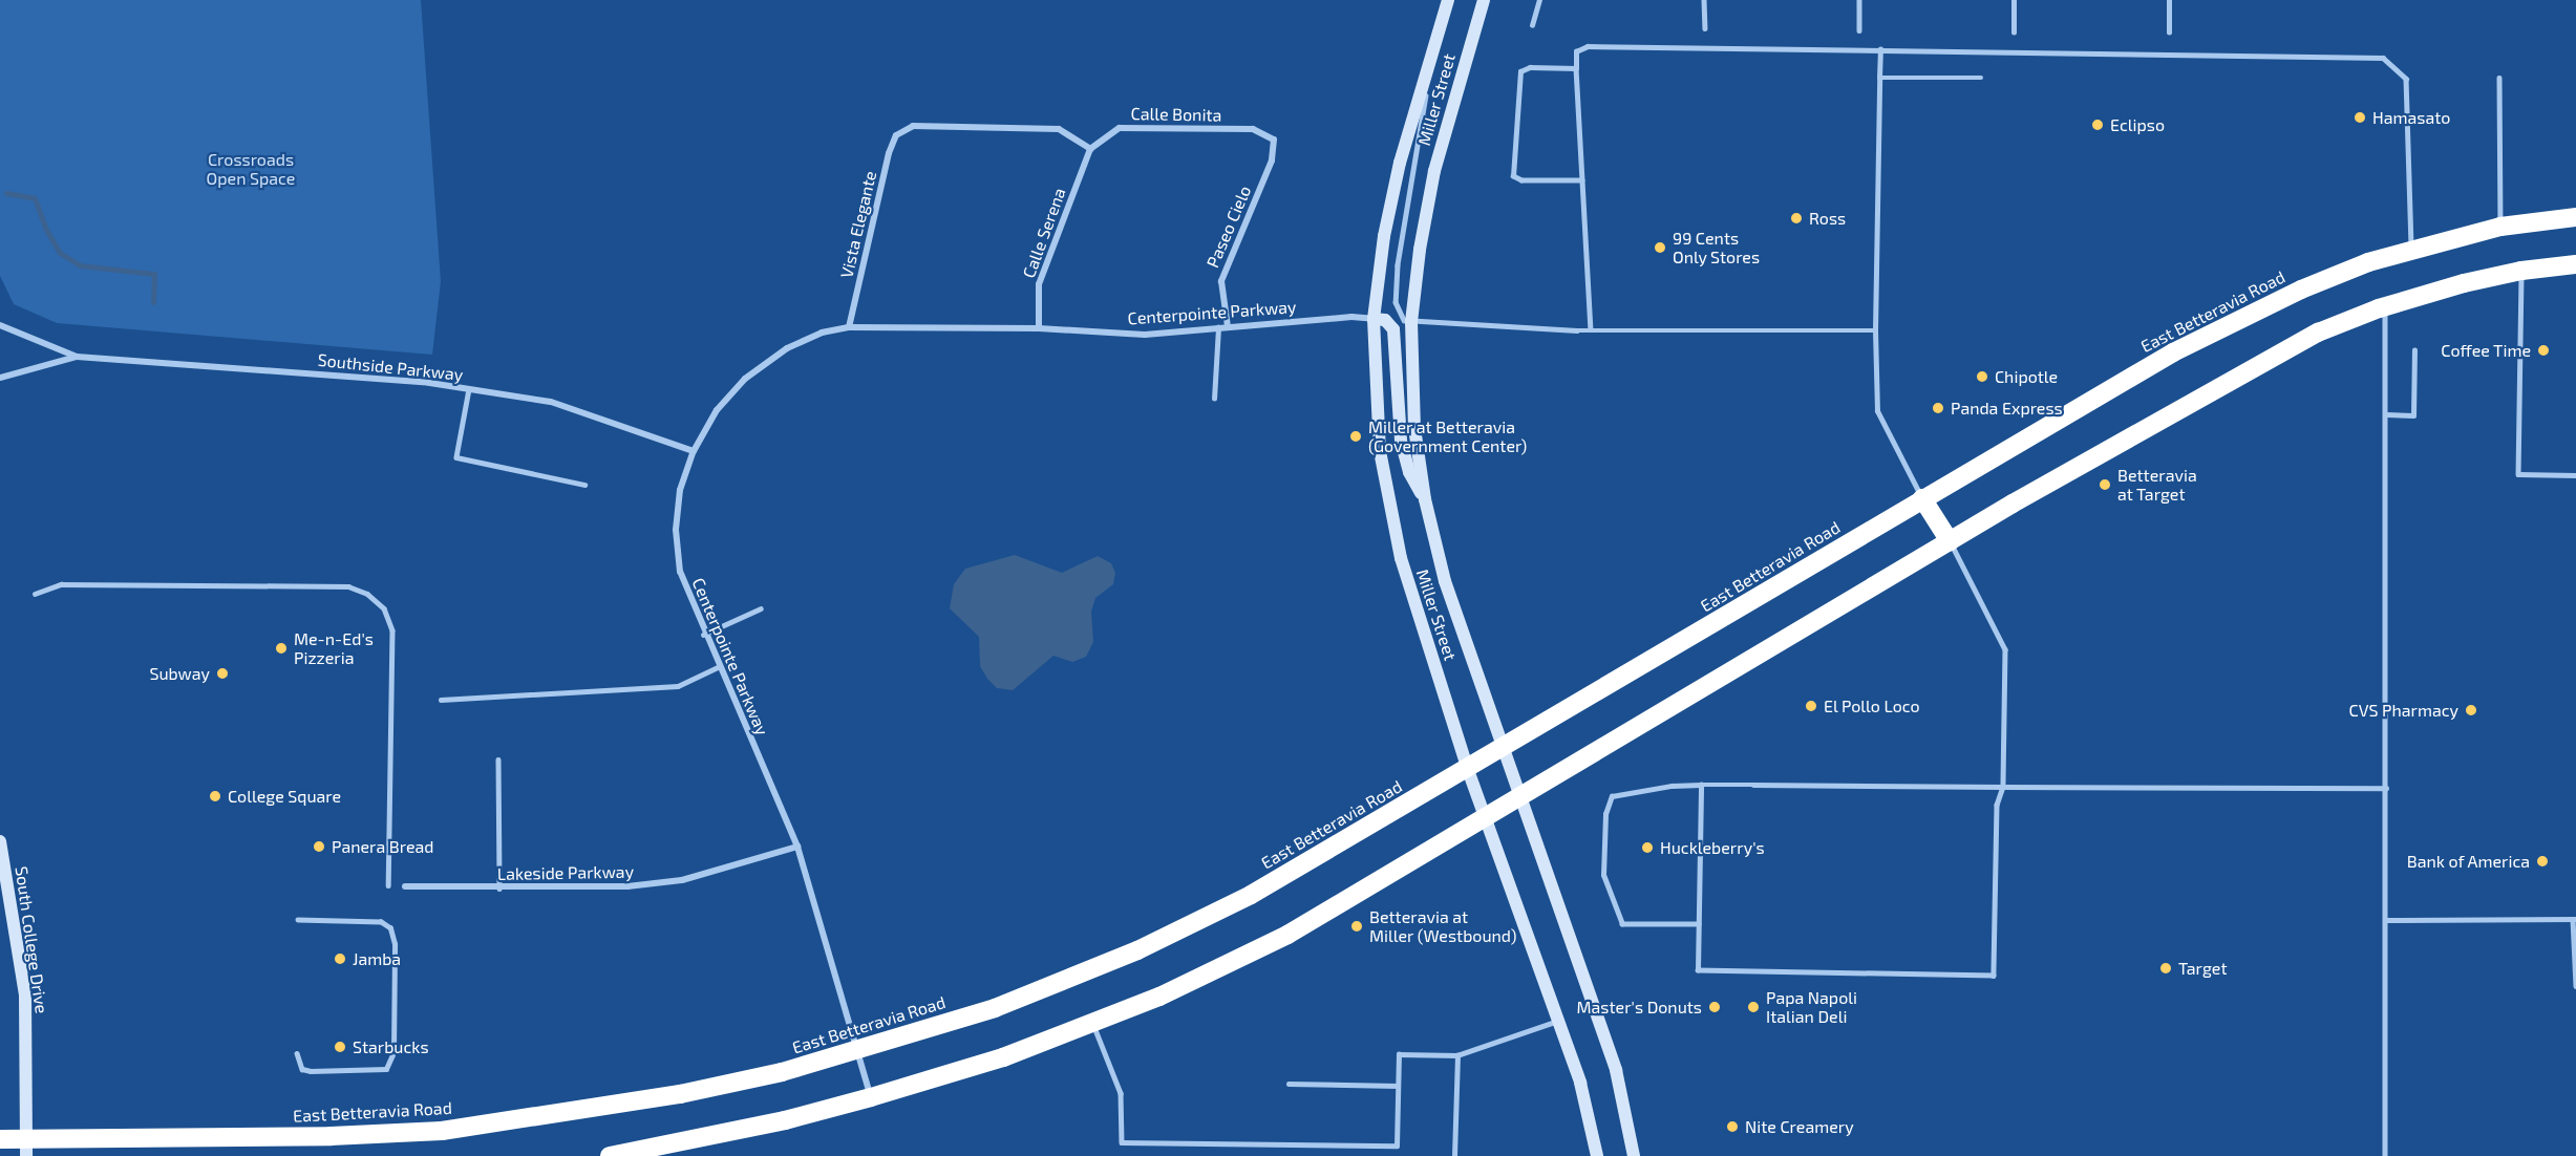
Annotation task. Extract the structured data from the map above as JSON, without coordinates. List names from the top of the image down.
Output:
{
  "streets": {
    "highway": ["East Betteravia Road"],
    "street": [
      "Miller Street",
      "Calle Bonita",
      "Vista Elegante",
      "Paseo Cielo",
      "Calle Serena",
      "Centerpointe Parkway",
      "Southside Parkway",
      "Lakeside Parkway",
      "South College Drive"
    ]
  },
  "crossings": [
    ["Miller Street", "East Betteravia Road"],
    ["Miller Street", "Centerpointe Parkway"],
    ["Calle Bonita", "Vista Elegante"],
    ["Calle Bonita", "Paseo Cielo"],
    ["Calle Bonita", "Calle Serena"],
    ["Vista Elegante", "Calle Serena"],
    ["Vista Elegante", "Centerpointe Parkway"],
    ["Paseo Cielo", "Centerpointe Parkway"],
    ["Calle Serena", "Centerpointe Parkway"],
    ["East Betteravia Road", "Centerpointe Parkway"],
    ["East Betteravia Road", "South College Drive"],
    ["Centerpointe Parkway", "Southside Parkway"],
    ["Centerpointe Parkway", "Lakeside Parkway"]
  ],
  "parks": ["Crossroads Open Space"],
  "places": [
    "Hamasato",
    "Eclipso",
    "Ross",
    "99 Cents Only Stores",
    "Coffee Time",
    "Chipotle",
    "Panda Express",
    "Miller at Betteravia (Government Center)",
    "Betteravia at Target",
    "Me-n-Ed's Pizzeria",
    "Subway",
    "El Pollo Loco",
    "CVS Pharmacy",
    "College Square",
    "Panera Bread",
    "Huckleberry's",
    "Bank of America",
    "Betteravia at Miller (Westbound)",
    "Jamba",
    "Target",
    "Master's Donuts",
    "Papa Napoli Italian Deli",
    "Starbucks",
    "Nite Creamery"
  ]
}
